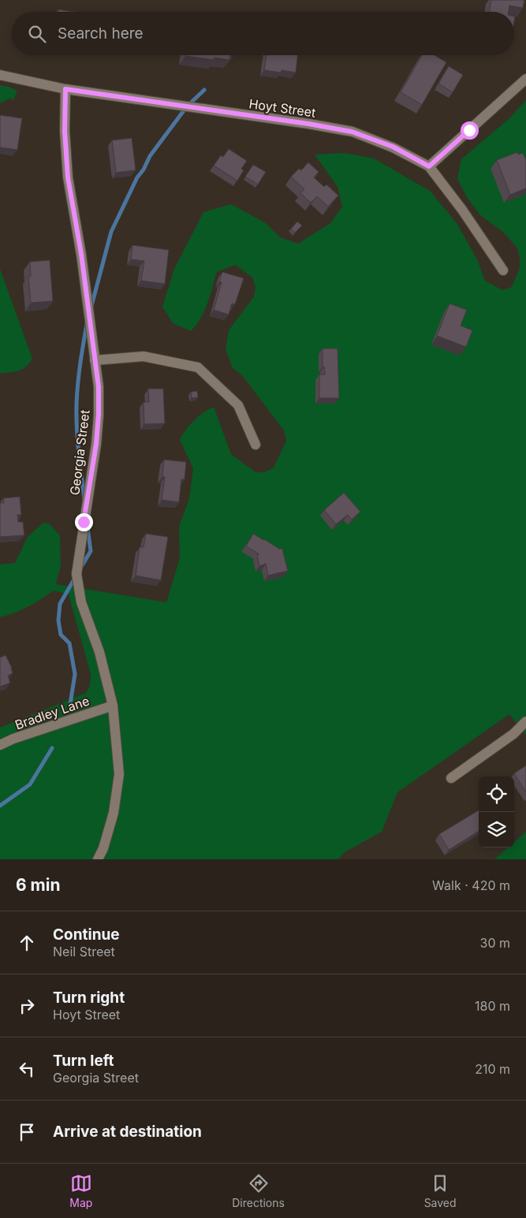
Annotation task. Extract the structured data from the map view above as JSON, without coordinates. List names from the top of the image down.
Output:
{
  "streets": {
    "street": ["Hoyt Street", "Georgia Street", "Bradley Lane"]
  },
  "crossings": [
    ["Hoyt Street", "Georgia Street"],
    ["Georgia Street", "Bradley Lane"]
  ],
  "page": {
    "search": "Search here",
    "heading": ["6 min", "Walk · 420 m"],
    "list": [
      ["Continue", "Neil Street", "30 m"],
      ["Turn right", "Hoyt Street", "180 m"],
      ["Turn left", "Georgia Street", "210 m"],
      "Arrive at destination"
    ],
    "nav": ["Map", "Directions", "Saved"]
  }
}
